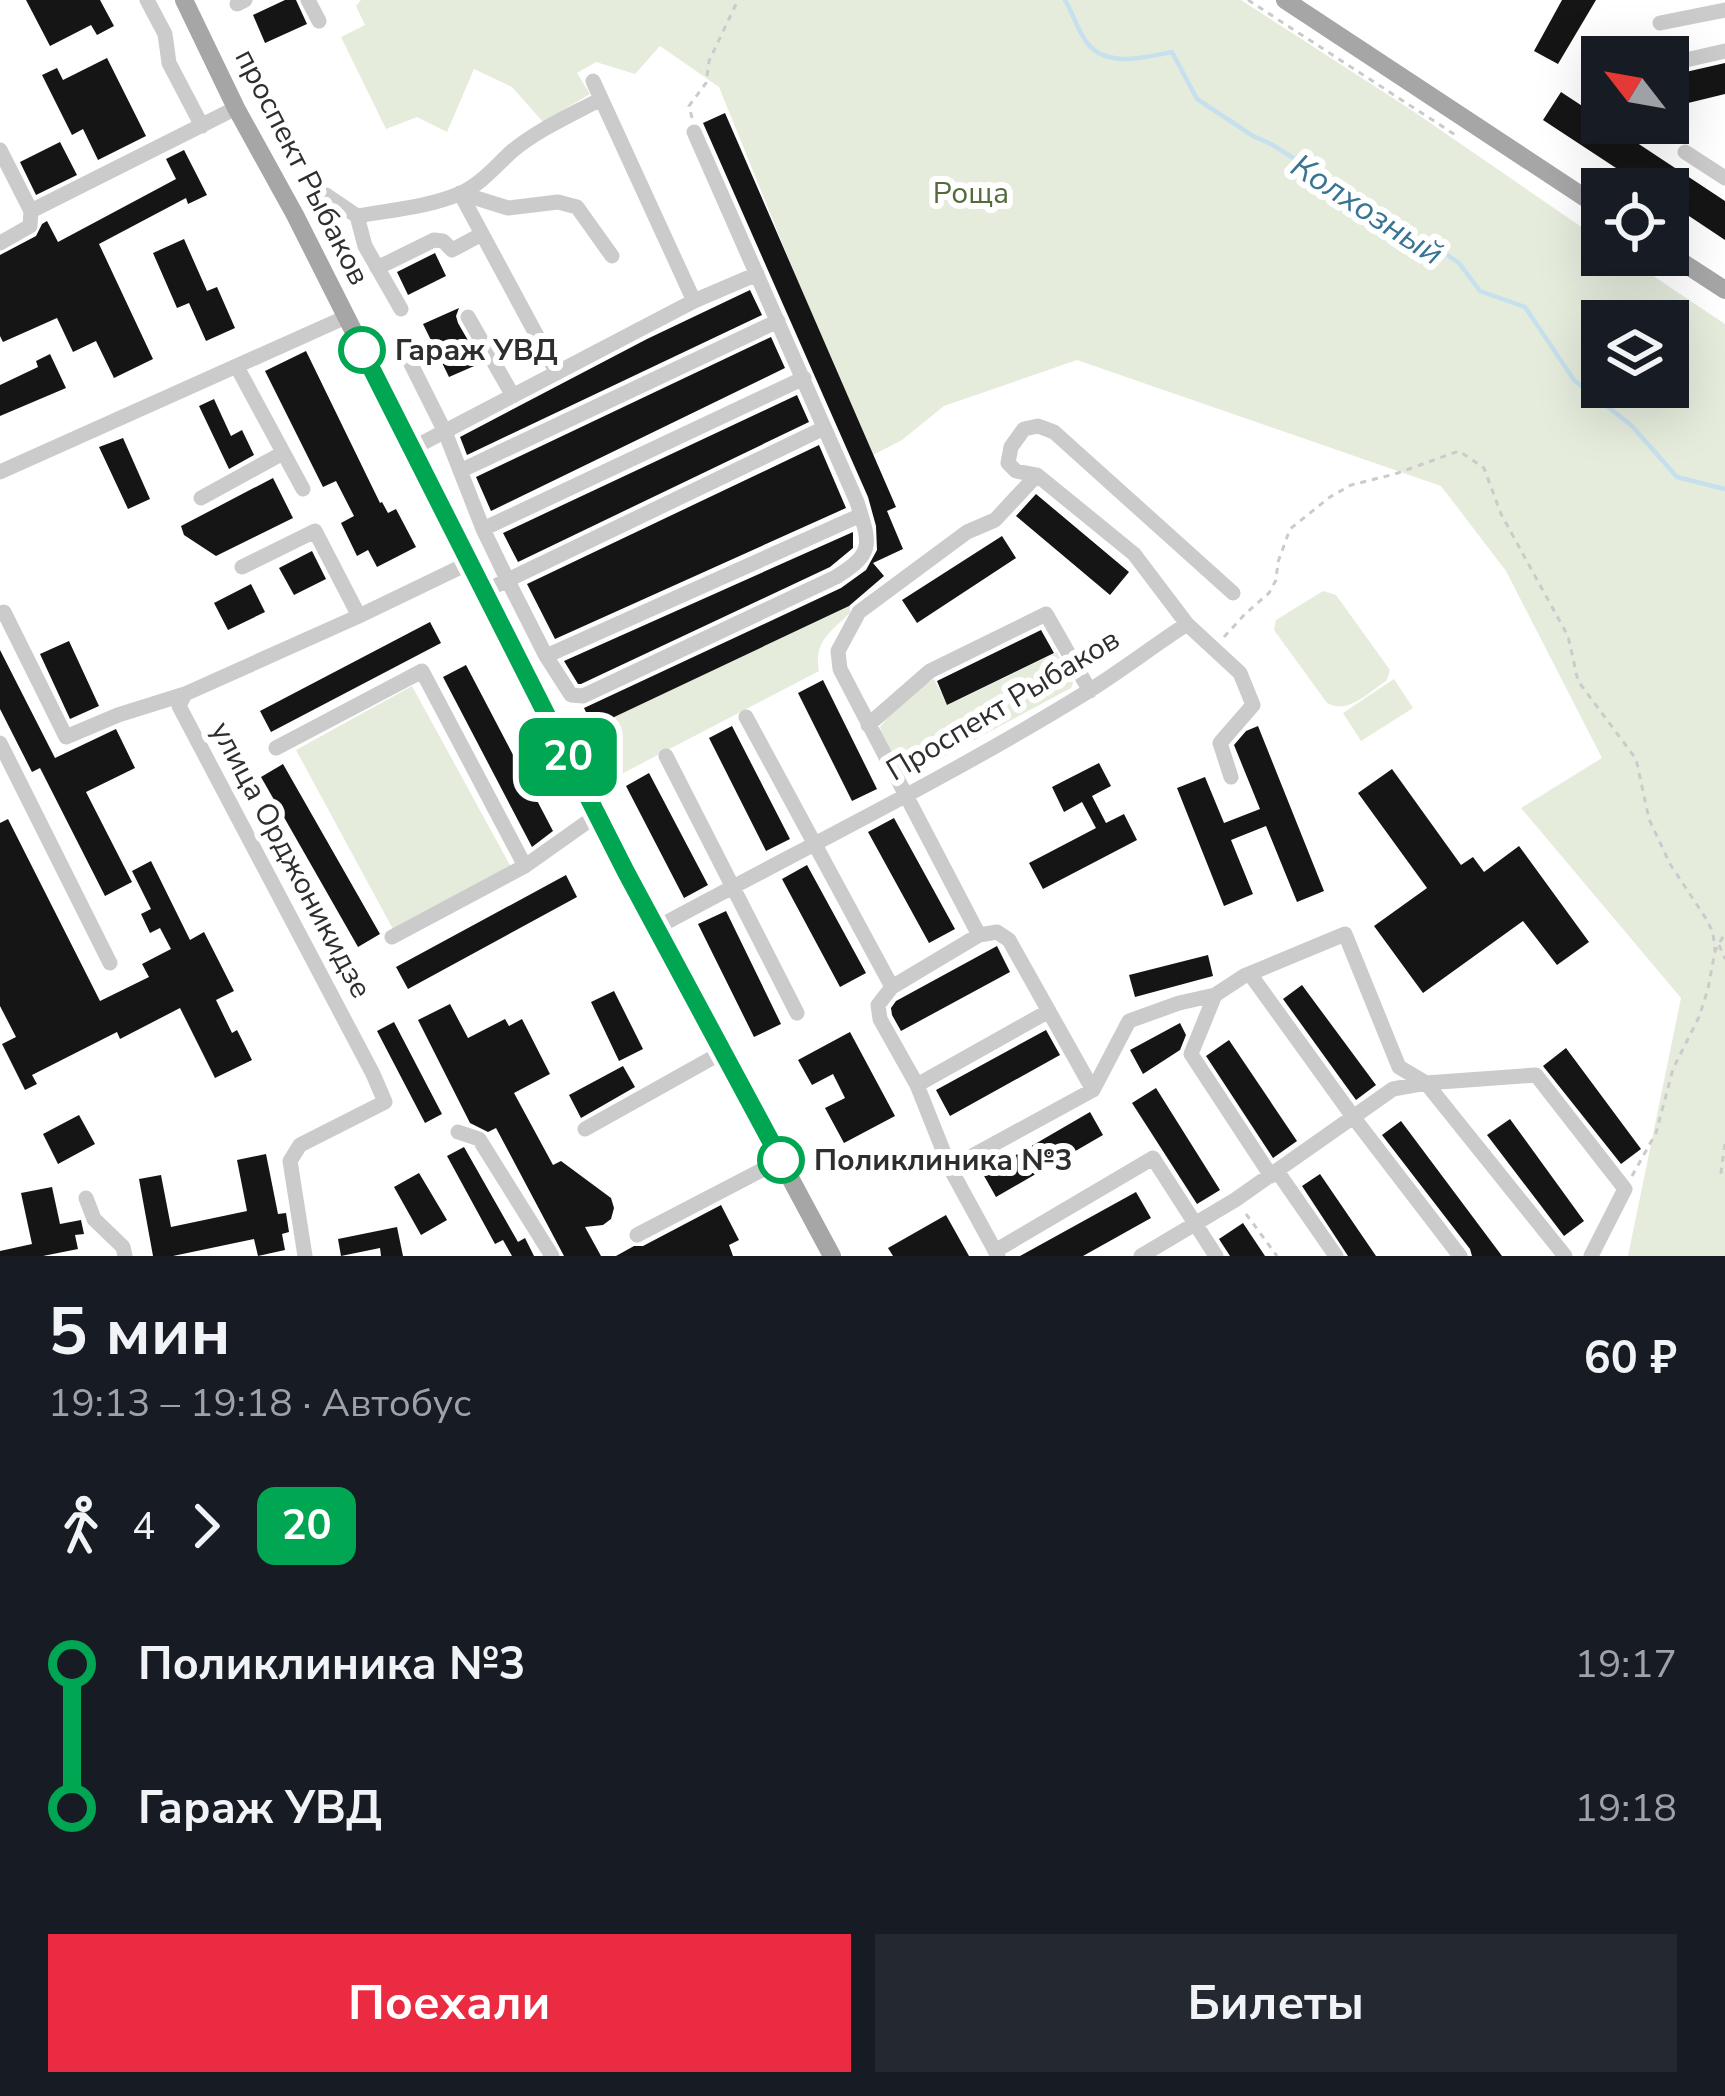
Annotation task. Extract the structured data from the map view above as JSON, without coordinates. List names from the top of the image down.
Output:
{
  "streets": {
    "main road": ["проспект Рыбаков"],
    "street": ["Проспект Рыбаков", "улица Орджоникидзе"]
  },
  "crossings": [
    ["проспект Рыбаков", "Проспект Рыбаков"],
    ["проспект Рыбаков", "улица Орджоникидзе"]
  ],
  "water": ["Колхозный"],
  "parks": ["Роща"],
  "places": ["Гараж УВД", "Поликлиника №3"],
  "lines": ["bus line 20"],
  "north": "top left",
  "page": {
    "on_map": "20",
    "heading": ["5 мин", "19:13 – 19:18 · Автобус", "60 ₽"],
    "legs": ["4", "20"],
    "list": [
      {
        "name": "Поликлиника №3",
        "value": "19:17"
      },
      {
        "name": "Гараж УВД",
        "value": "19:18"
      }
    ],
    "buttons": ["Поехали", "Билеты"]
  }
}
